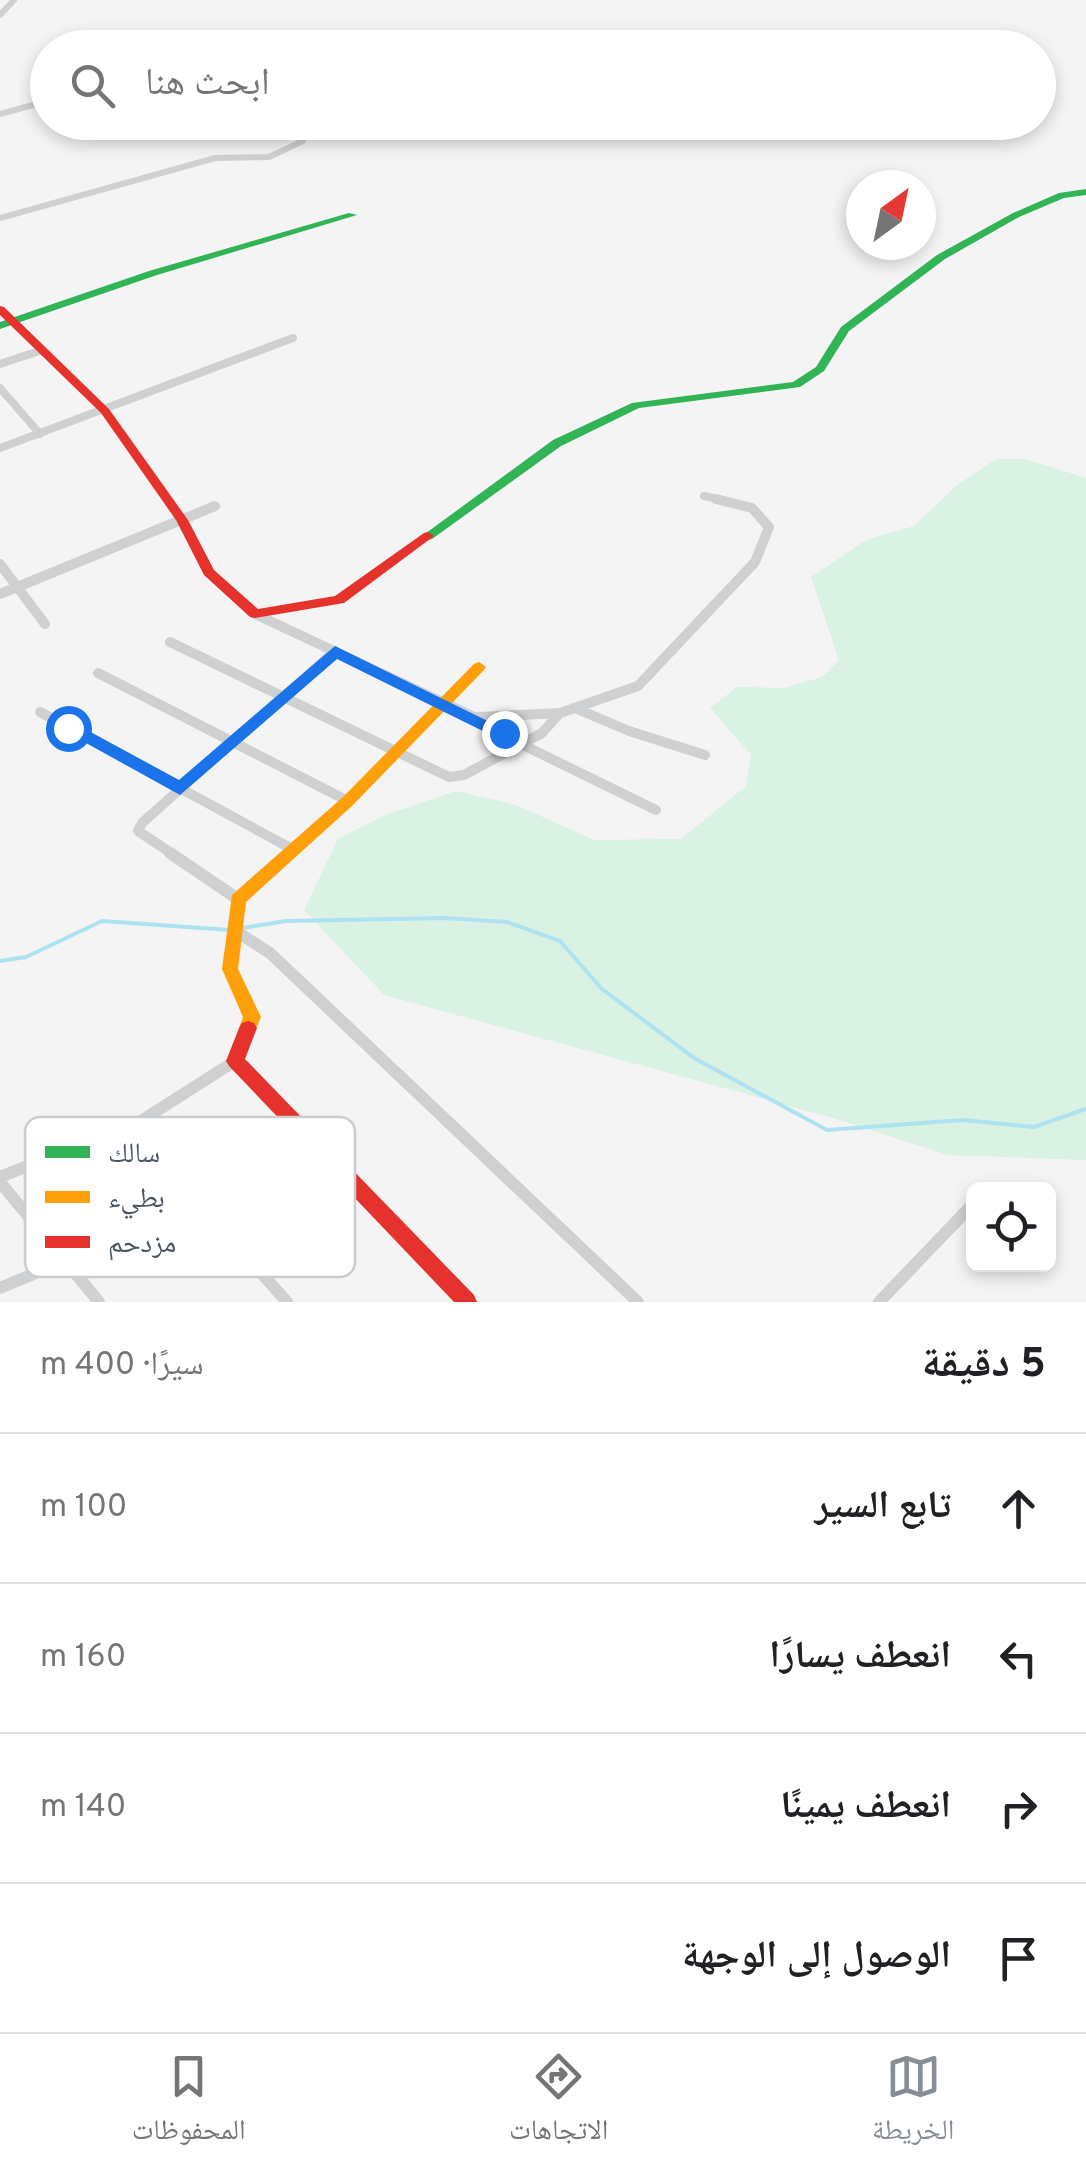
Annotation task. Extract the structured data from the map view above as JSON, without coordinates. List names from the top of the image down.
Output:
{
  "legend": ["سالك", "بطيء", "مزدحم"],
  "north": "top right",
  "page": {
    "search": "ابحث هنا",
    "heading": ["5 دقيقة", "سيرًا · 400 m"],
    "list": [
      ["تابع السير", "100 m"],
      ["انعطف يسارًا", "160 m"],
      ["انعطف يمينًا", "140 m"],
      "الوصول إلى الوجهة"
    ],
    "nav": ["الخريطة", "الاتجاهات", "المحفوظات"]
  }
}
